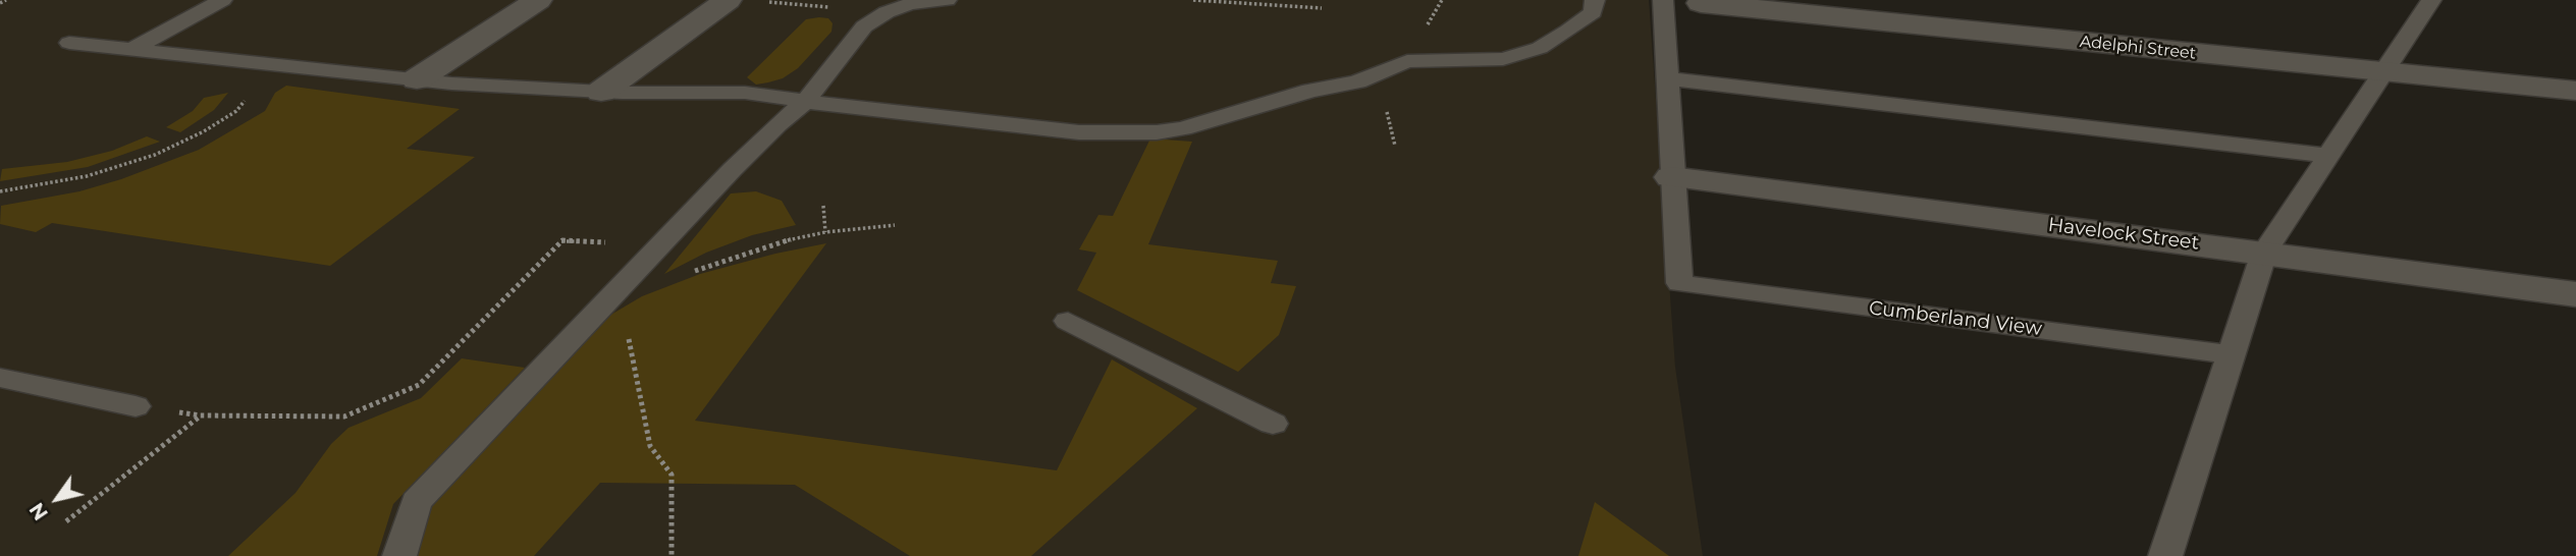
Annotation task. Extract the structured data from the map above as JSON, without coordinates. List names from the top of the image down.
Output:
{
  "streets": {
    "street": ["Adelphi Street", "Havelock Street"],
    "lane": ["Cumberland View"]
  },
  "crossings": [
    ["Havelock Street", "Cumberland View"]
  ],
  "north": "bottom left"
}
